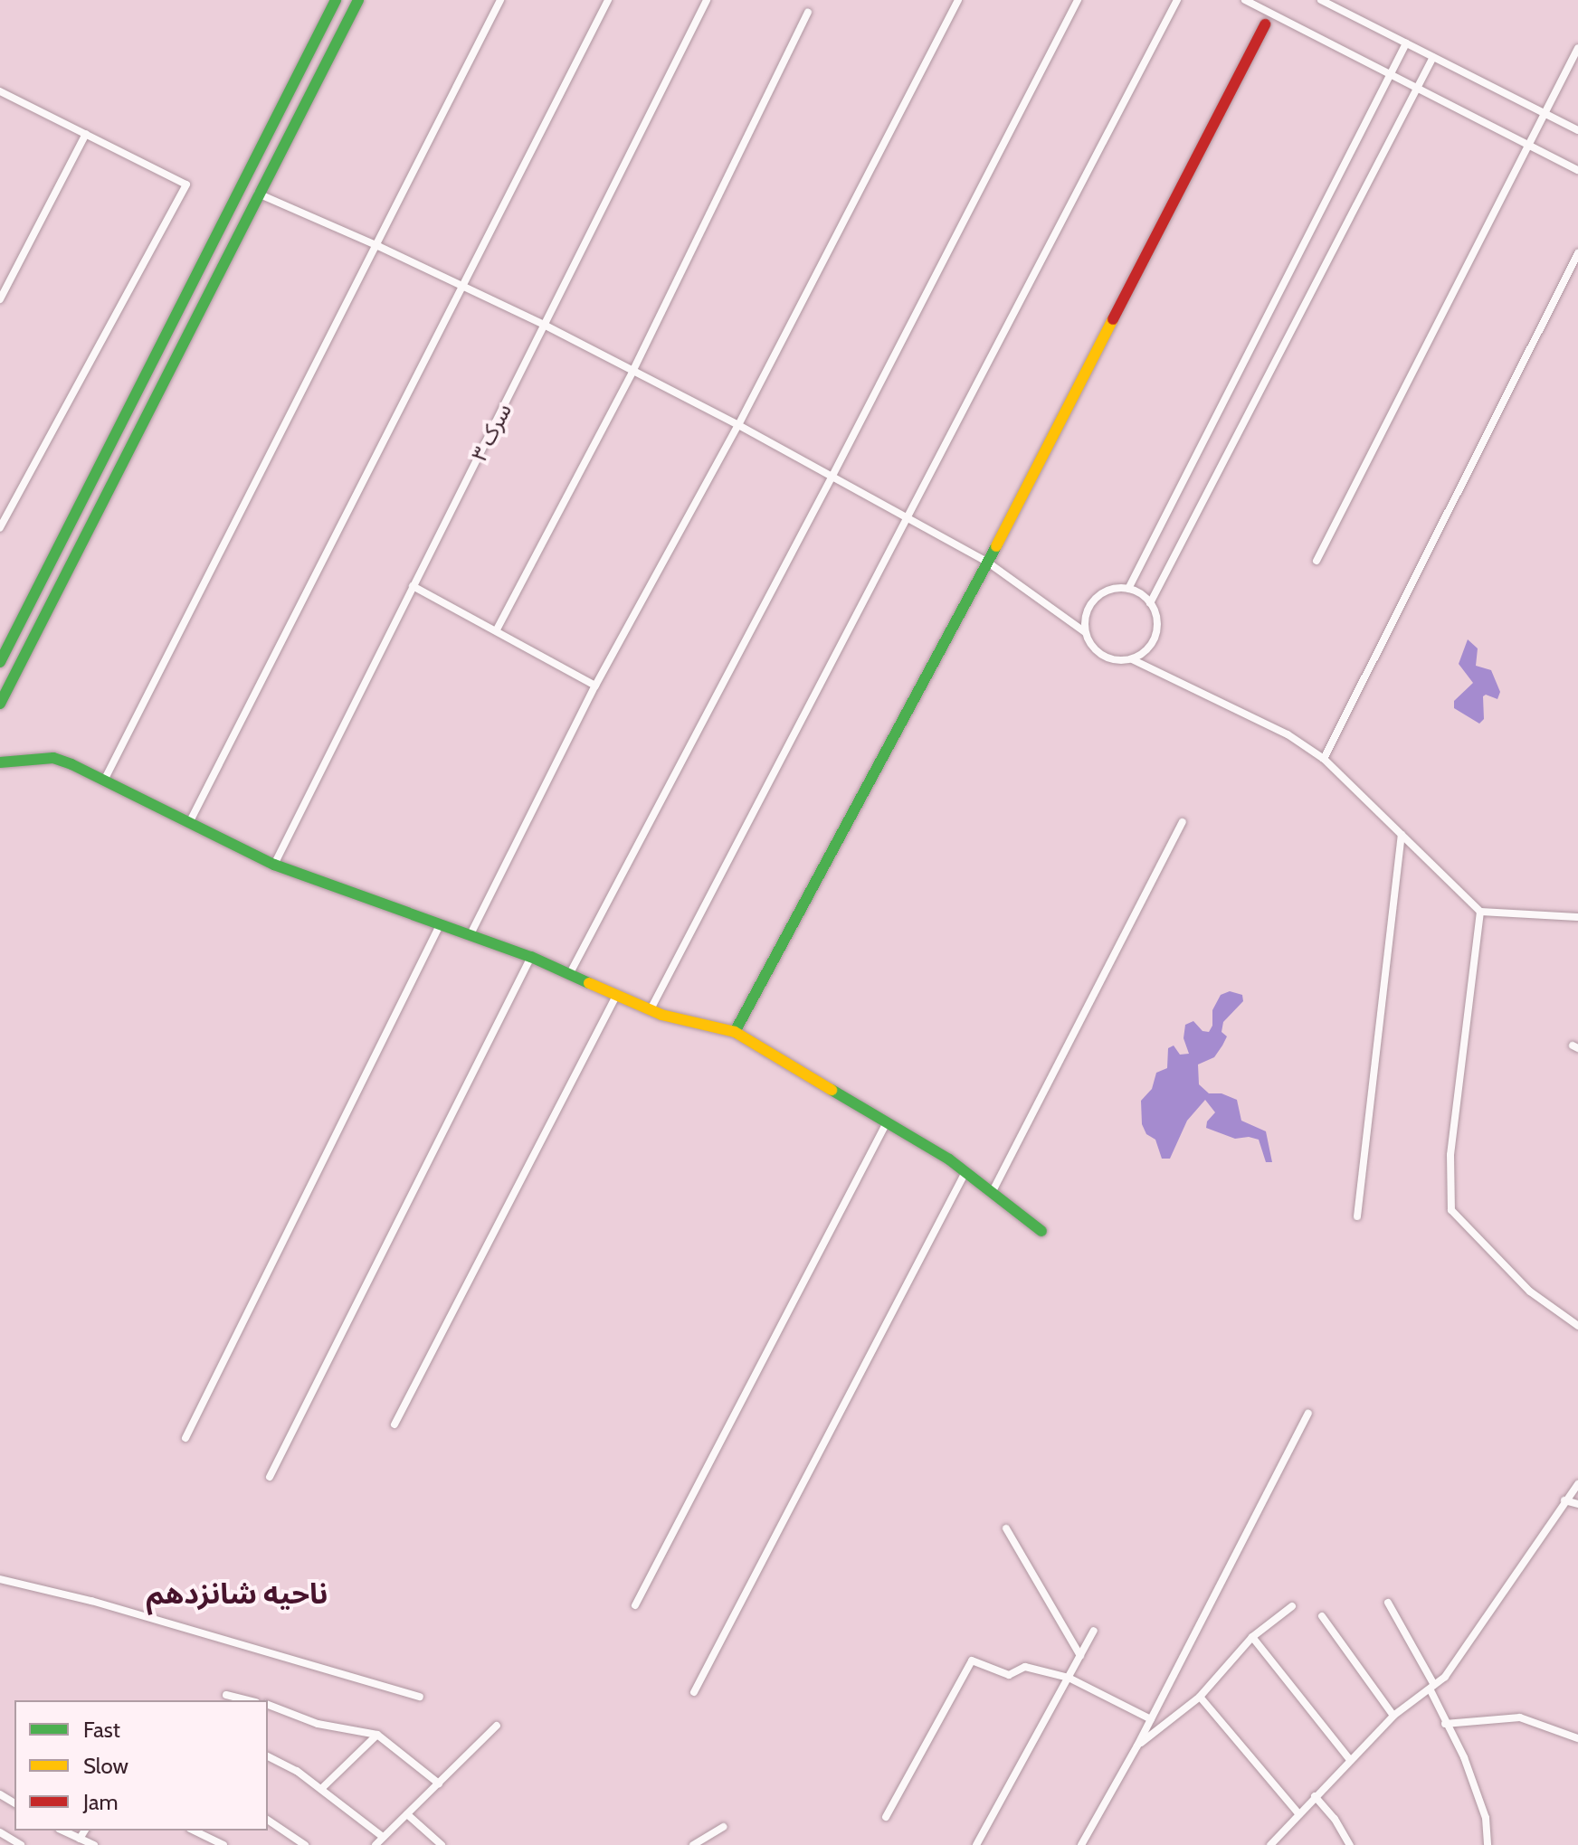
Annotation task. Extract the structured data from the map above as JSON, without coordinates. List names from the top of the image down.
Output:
{
  "streets": {
    "street": ["سرک ۳"]
  },
  "districts": ["ناحیه شانزدهم"],
  "legend": ["Fast", "Slow", "Jam"]
}
